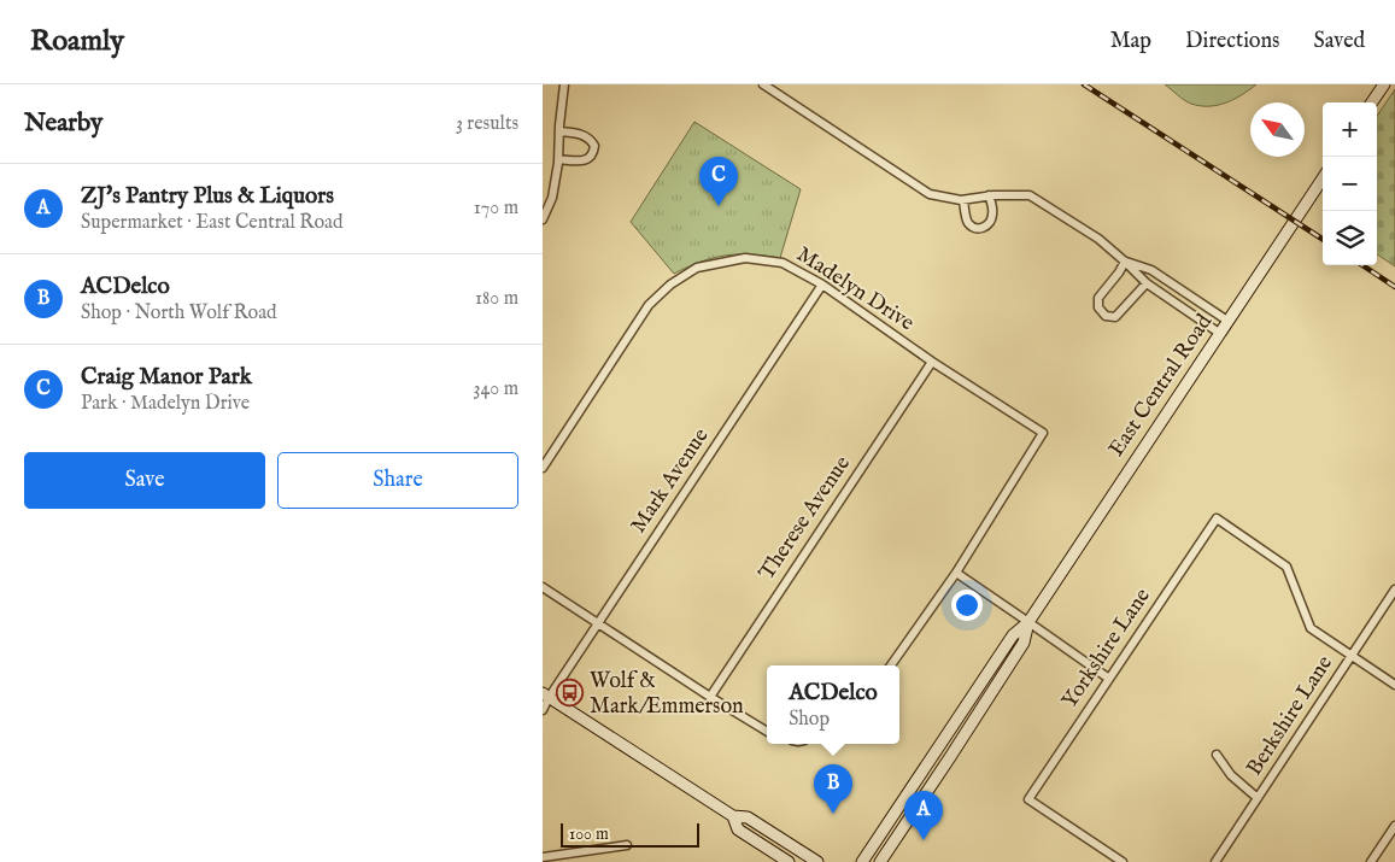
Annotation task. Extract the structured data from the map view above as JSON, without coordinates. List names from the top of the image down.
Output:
{
  "streets": {
    "main road": ["East Central Road"],
    "street": [
      "Madelyn Drive",
      "Mark Avenue",
      "Therese Avenue",
      "Yorkshire Lane",
      "Berkshire Lane"
    ]
  },
  "crossings": [
    ["Madelyn Drive", "Mark Avenue"],
    ["Madelyn Drive", "Therese Avenue"],
    ["Yorkshire Lane", "Berkshire Lane"]
  ],
  "places": {
    "bus stop": ["Wolf & Mark/Emmerson"]
  },
  "scale_bar": "100 m",
  "north": "top left",
  "page": {
    "header": "Roamly",
    "nav": ["Map", "Directions", "Saved"],
    "heading": ["Nearby", "3 results"],
    "map_buttons": ["+", "−"],
    "pins": ["C", "B", "A"],
    "list": [
      {
        "mark": "A",
        "name": "ZJ's Pantry Plus & Liquors",
        "note": "Supermarket · East Central Road",
        "value": "170 m"
      },
      {
        "mark": "B",
        "name": "ACDelco",
        "note": "Shop · North Wolf Road",
        "value": "180 m"
      },
      {
        "mark": "C",
        "name": "Craig Manor Park",
        "note": "Park · Madelyn Drive",
        "value": "340 m"
      }
    ],
    "buttons": ["Save", "Share"],
    "popup": ["ACDelco", "Shop"],
    "scale": "100 m"
  }
}
